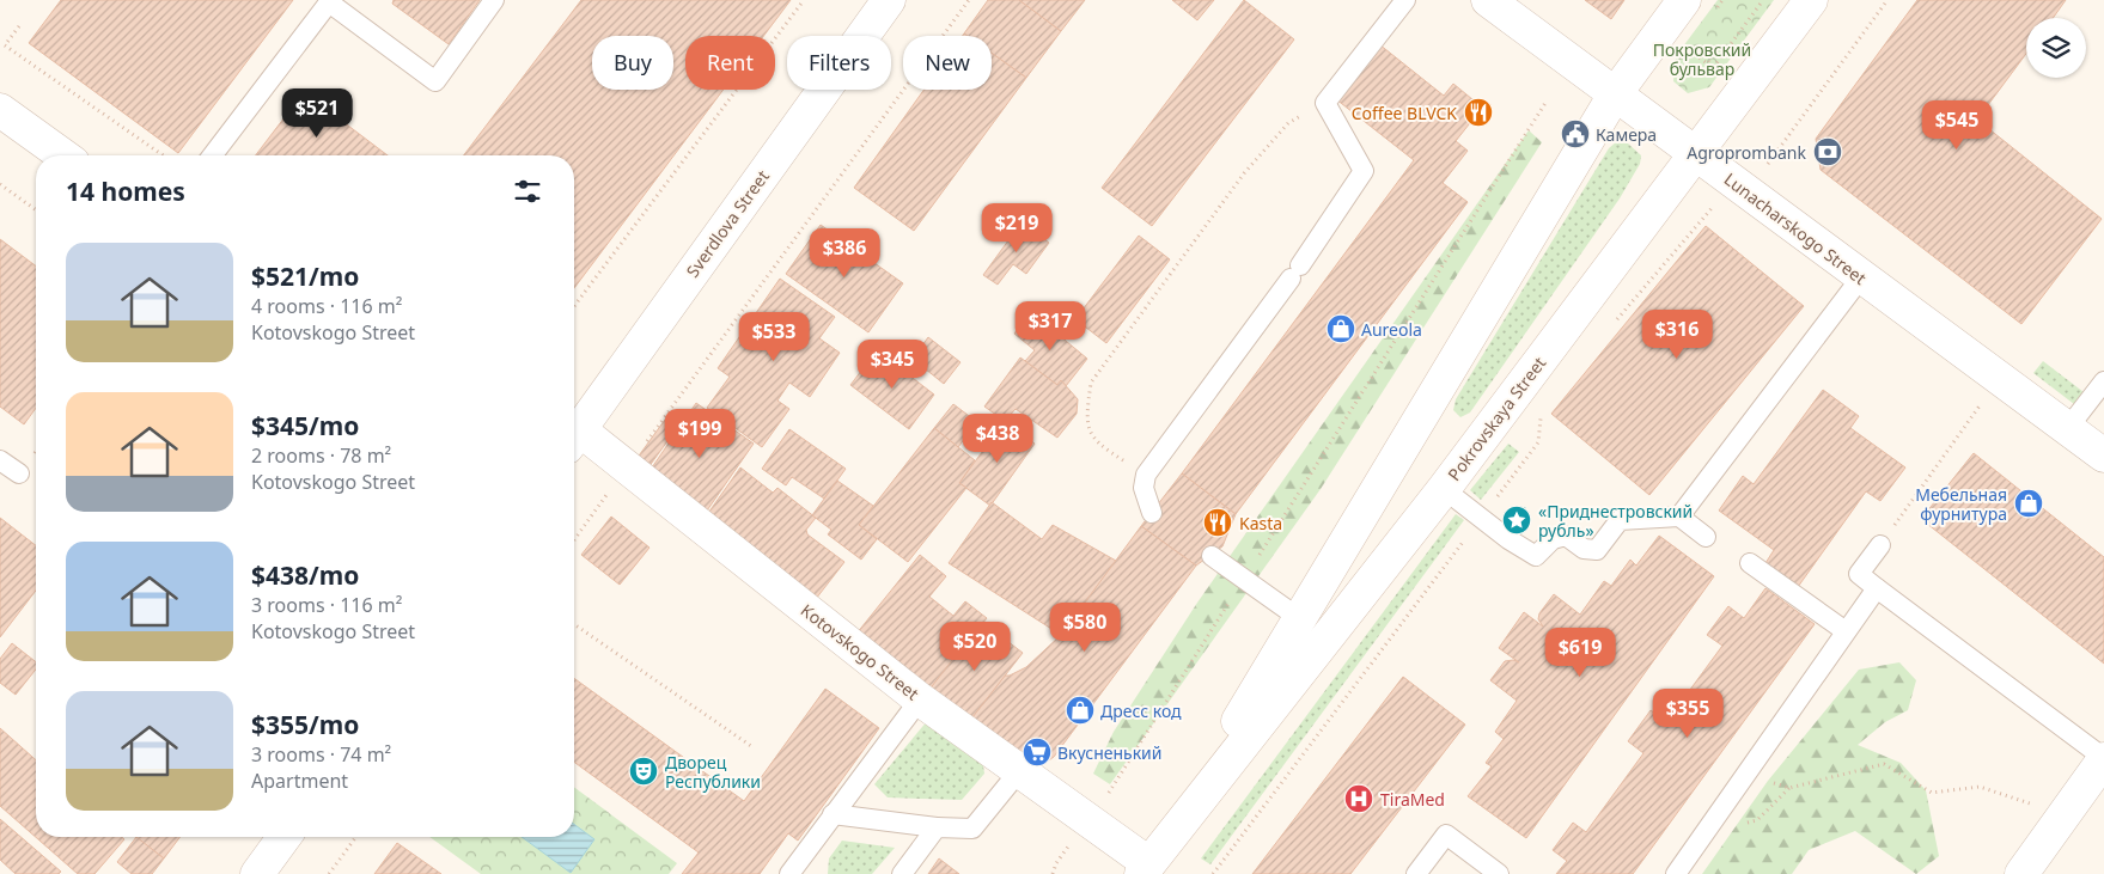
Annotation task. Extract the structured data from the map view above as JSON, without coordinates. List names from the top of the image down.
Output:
{
  "streets": {
    "street": [
      "Sverdlova Street",
      "Lunacharskogo Street",
      "Pokrovskaya Street",
      "Kotovskogo Street"
    ]
  },
  "crossings": [
    ["Lunacharskogo Street", "Pokrovskaya Street"],
    ["Pokrovskaya Street", "Kotovskogo Street"]
  ],
  "parks": ["Покровский бульвар"],
  "places": {
    "restaurant": ["Coffee BLVCK", "Kasta"],
    "public building": ["Камера"],
    "bank": ["Agroprombank"],
    "shop": ["Aureola", "Мебельная фурнитура", "Дресс код"],
    "place": ["«Приднестровский рубль»"],
    "supermarket": ["Вкусненький"],
    "theatre": ["Дворец Республики"],
    "hospital": ["TiraMed"]
  },
  "page": {
    "chip": [
      "Buy",
      "Rent",
      "Filters",
      "New"
    ],
    "price": [
      "$521",
      "$545",
      "$219",
      "$386",
      "$317",
      "$316",
      "$533",
      "$345",
      "$199",
      "$438",
      "$580",
      "$520",
      "$619",
      "$355"
    ],
    "heading": "14 homes",
    "list": [
      {
        "name": "$521/mo",
        "note": "4 rooms · 116 m² · Kotovskogo Street"
      },
      {
        "name": "$345/mo",
        "note": "2 rooms · 78 m² · Kotovskogo Street"
      },
      {
        "name": "$438/mo",
        "note": "3 rooms · 116 m² · Kotovskogo Street"
      },
      {
        "name": "$355/mo",
        "note": "3 rooms · 74 m² · Apartment"
      }
    ]
  }
}
